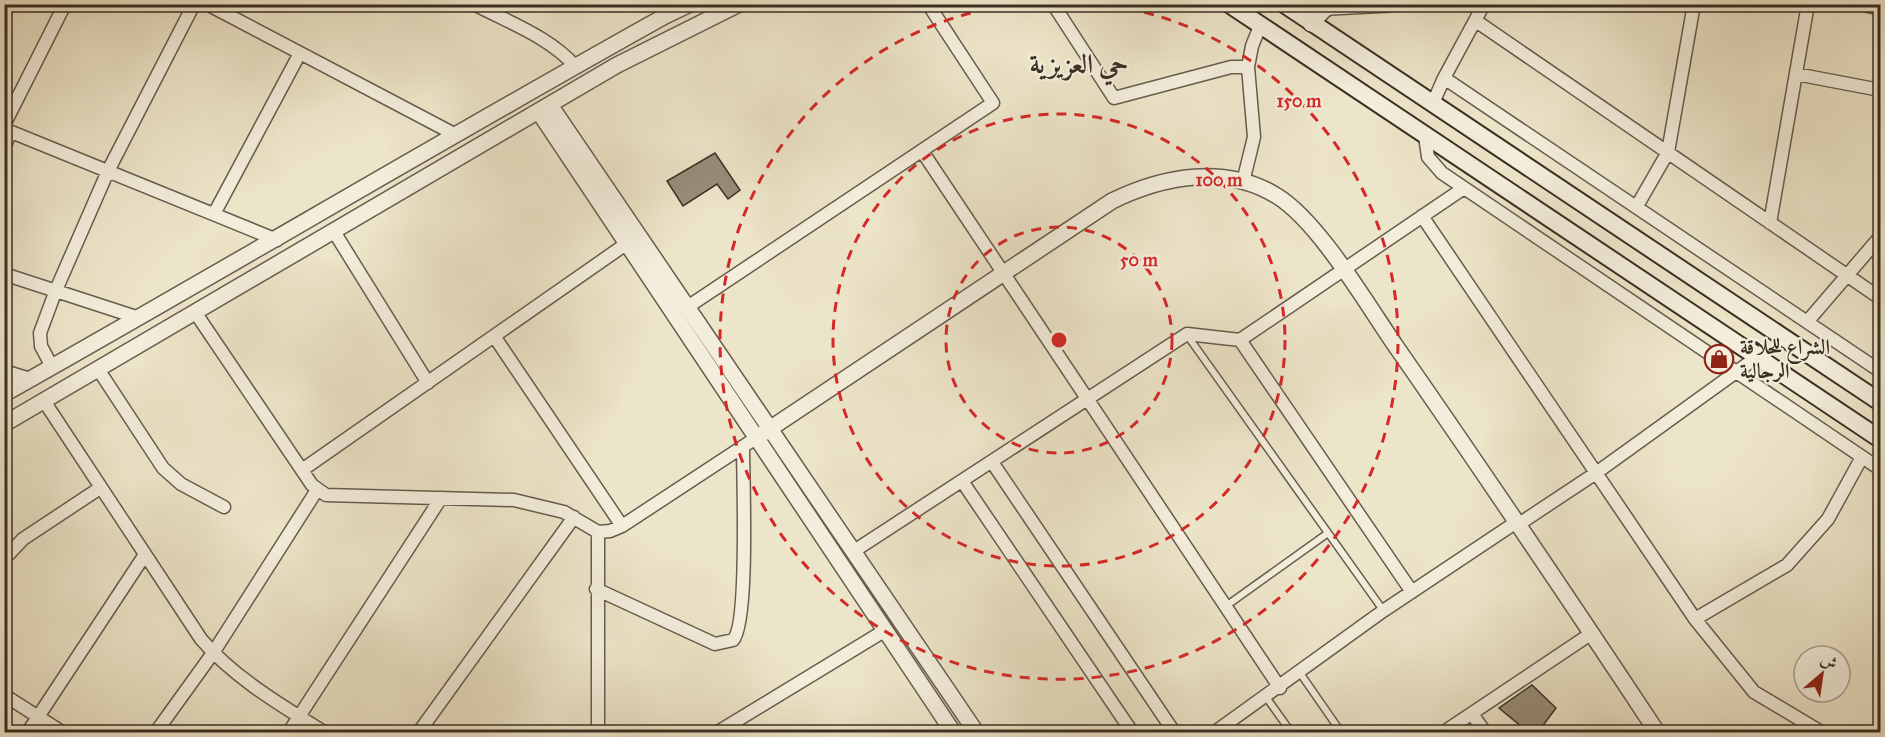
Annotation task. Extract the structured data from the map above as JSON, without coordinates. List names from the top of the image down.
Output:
{
  "districts": ["حي العزيزية"],
  "places": {
    "shop": ["الشراع للحلاقة الرجالية"]
  },
  "north": "top right",
  "rings": ["150 m", "100 m", "50 m"]
}
